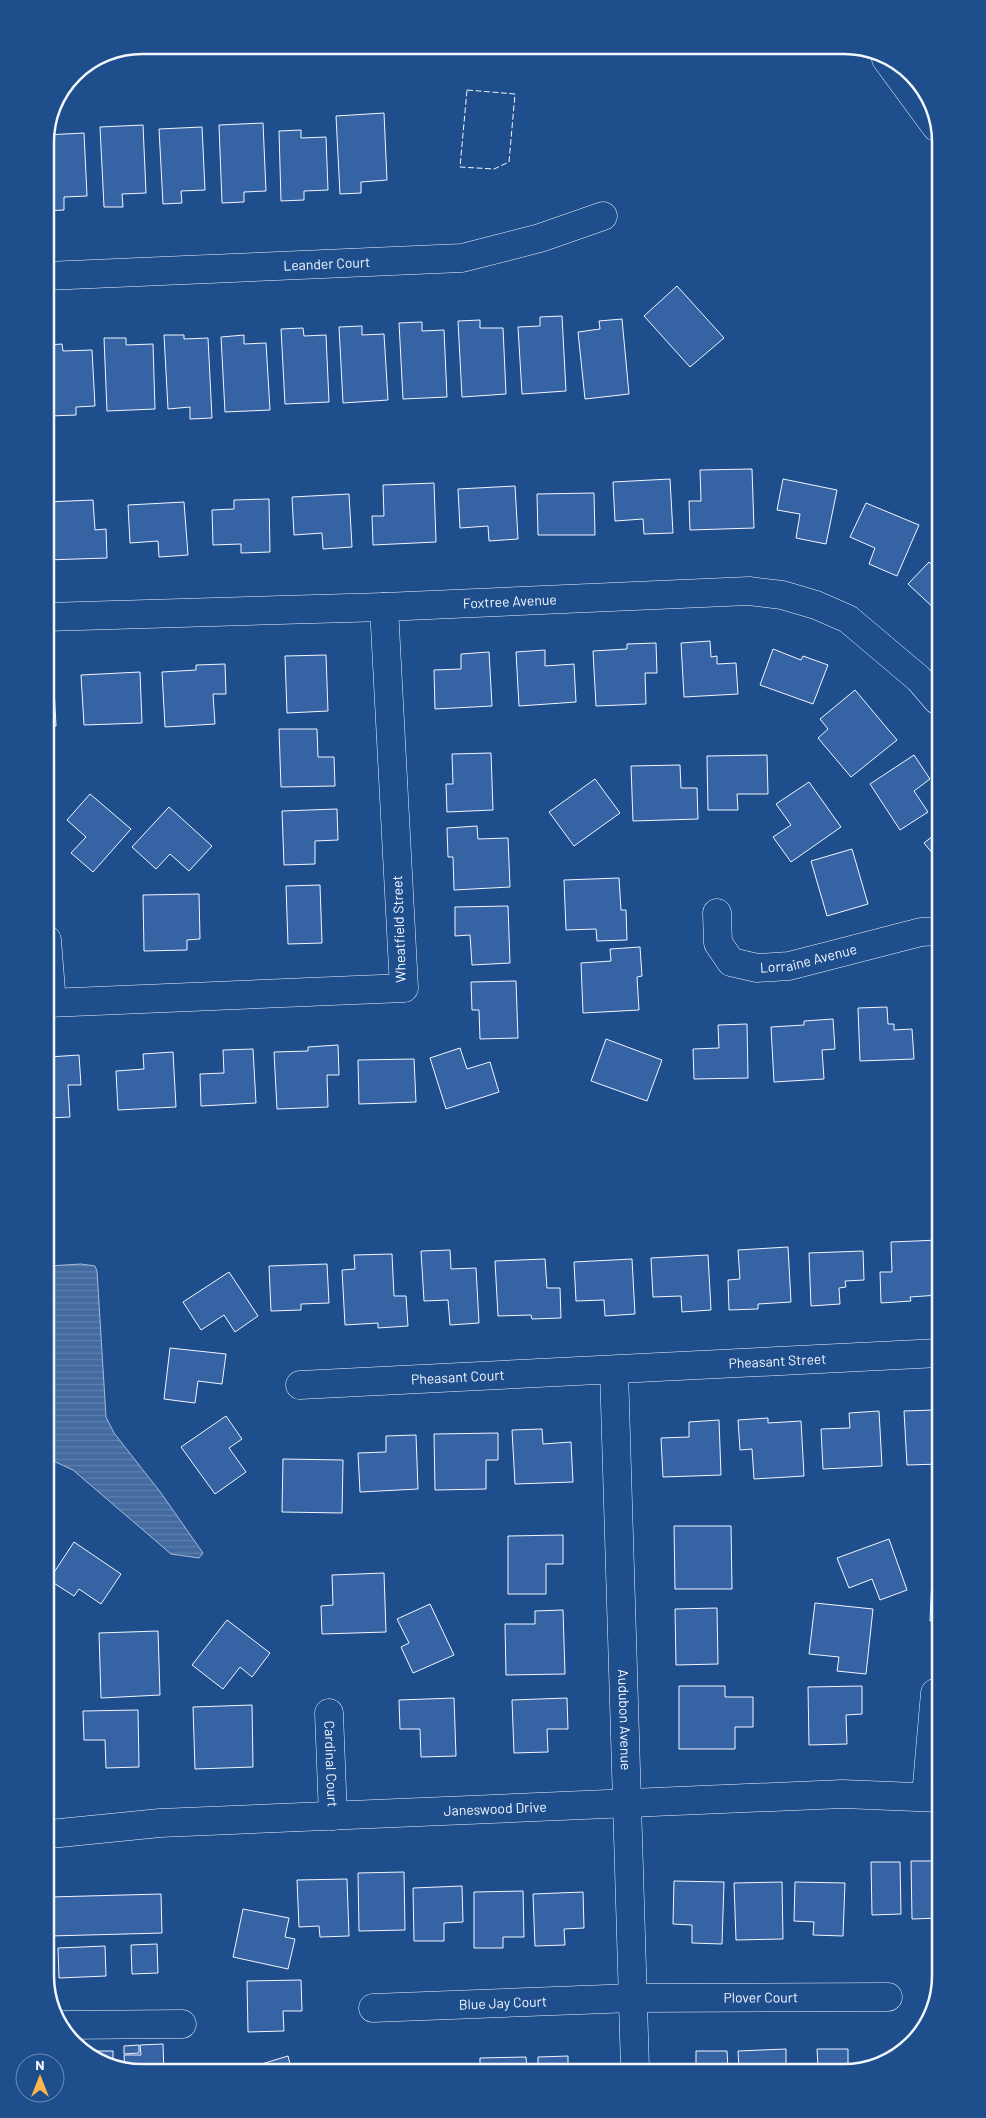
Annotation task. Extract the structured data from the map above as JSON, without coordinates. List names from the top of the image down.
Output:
{
  "streets": {
    "main road": [
      "Leander Court",
      "Foxtree Avenue",
      "Wheatfield Street",
      "Lorraine Avenue",
      "Pheasant Street",
      "Pheasant Court",
      "Audubon Avenue",
      "Cardinal Court",
      "Janeswood Drive",
      "Plover Court",
      "Blue Jay Court"
    ]
  },
  "crossings": [
    ["Foxtree Avenue", "Wheatfield Street"],
    ["Pheasant Street", "Pheasant Court"],
    ["Pheasant Street", "Audubon Avenue"],
    ["Pheasant Court", "Audubon Avenue"],
    ["Audubon Avenue", "Janeswood Drive"],
    ["Audubon Avenue", "Plover Court"],
    ["Audubon Avenue", "Blue Jay Court"],
    ["Cardinal Court", "Janeswood Drive"],
    ["Plover Court", "Blue Jay Court"]
  ],
  "north": "top"
}
